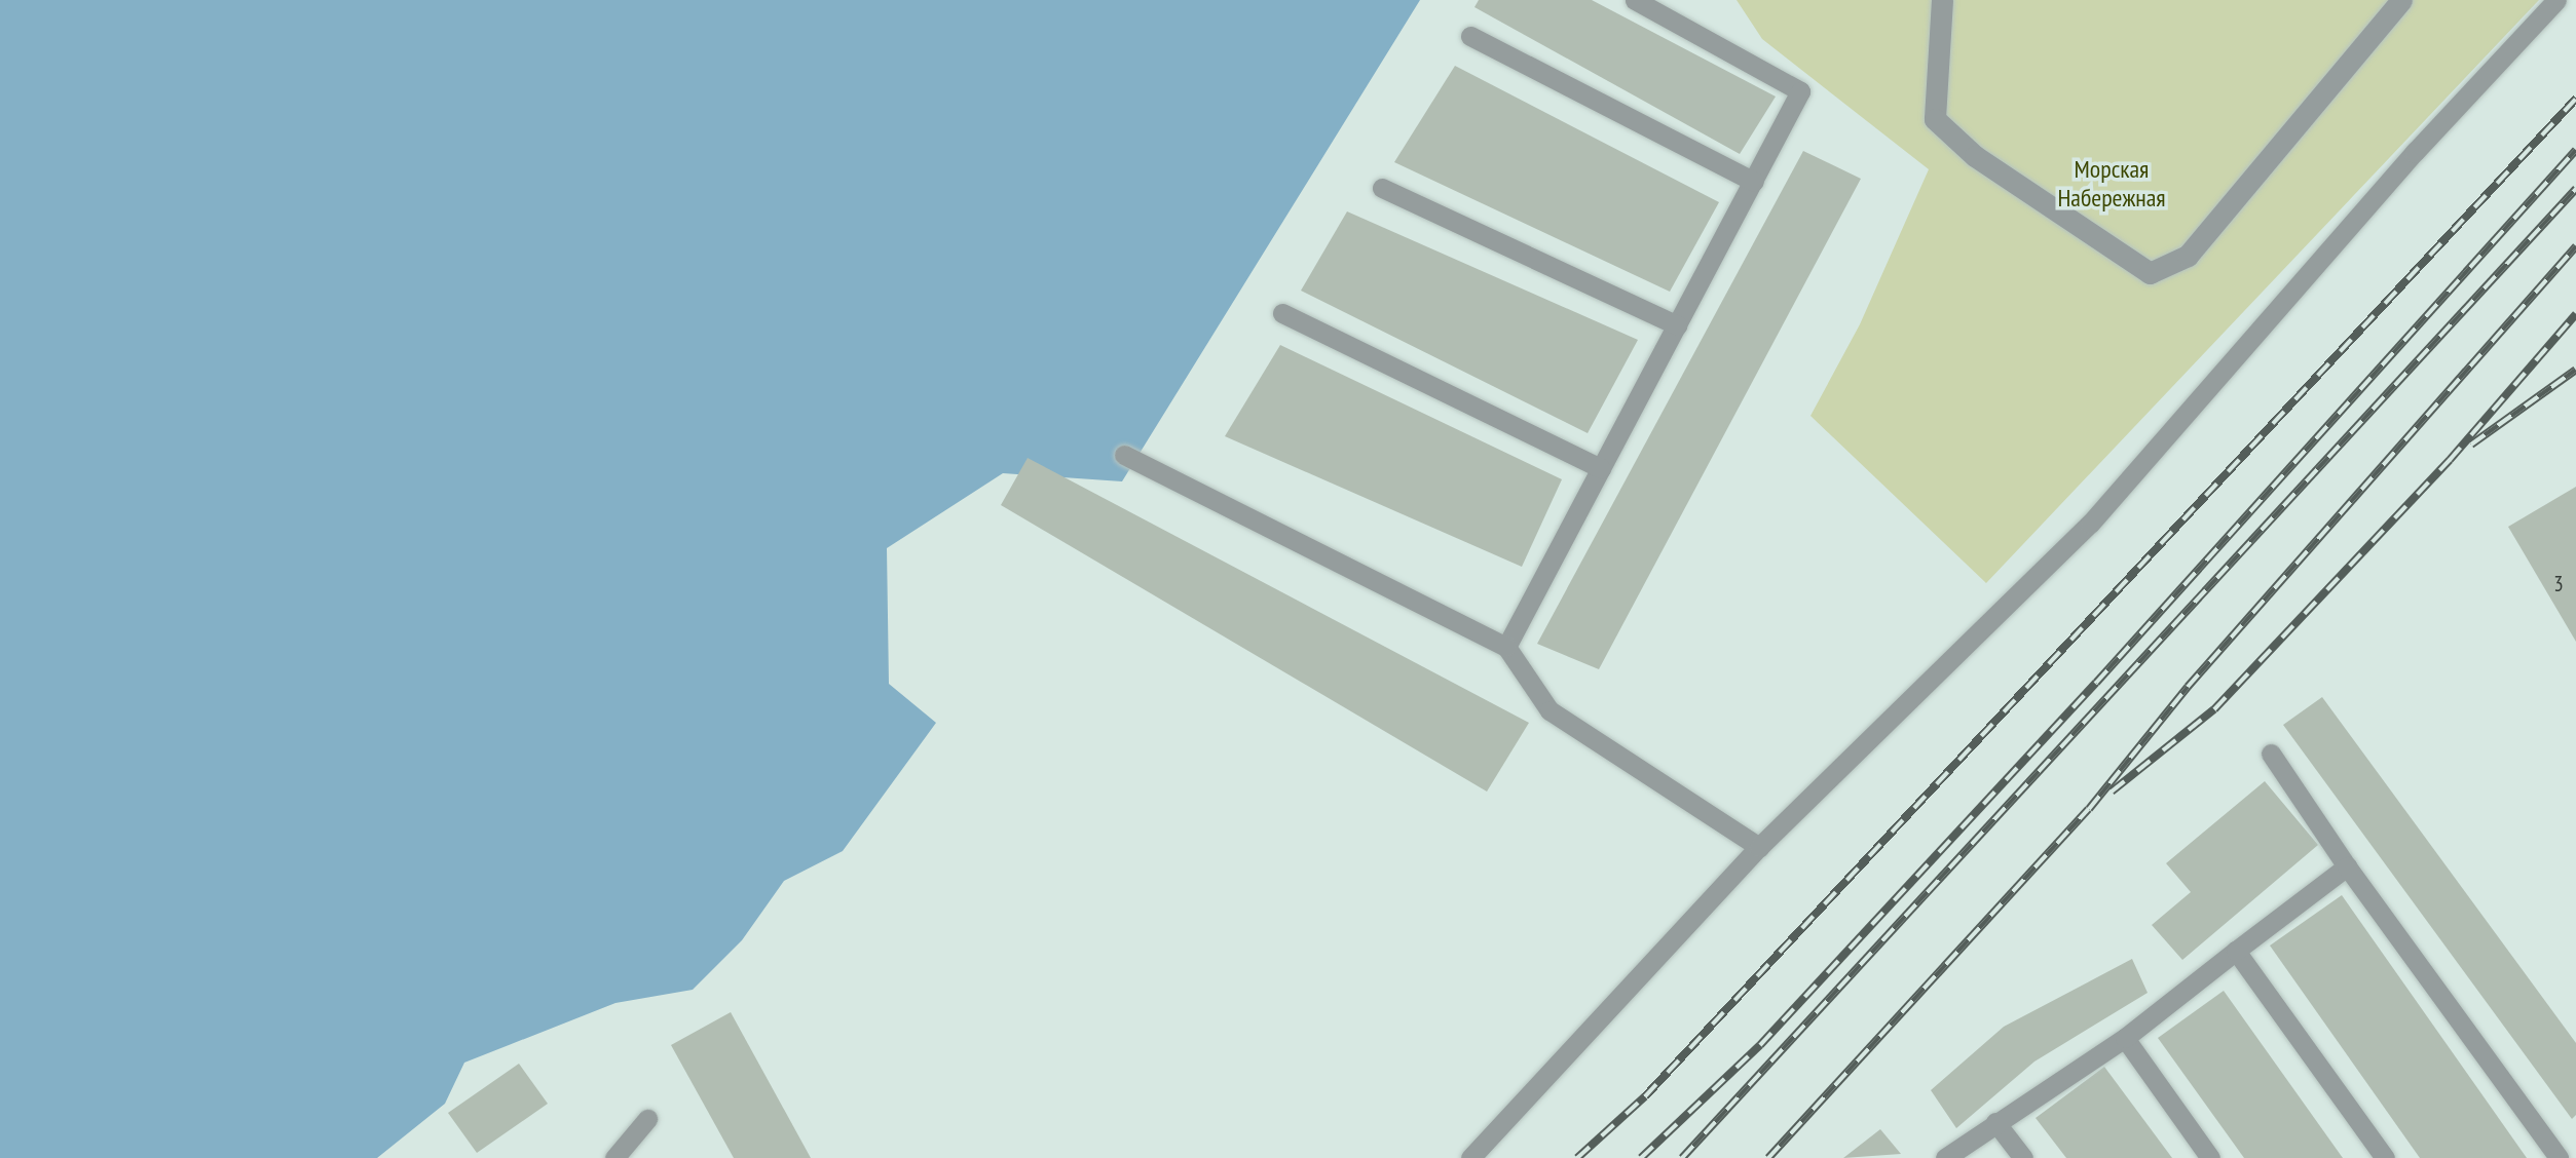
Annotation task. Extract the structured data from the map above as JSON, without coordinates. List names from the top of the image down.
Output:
{
  "parks": ["Морская Набережная"],
  "house_numbers": ["3"]
}
